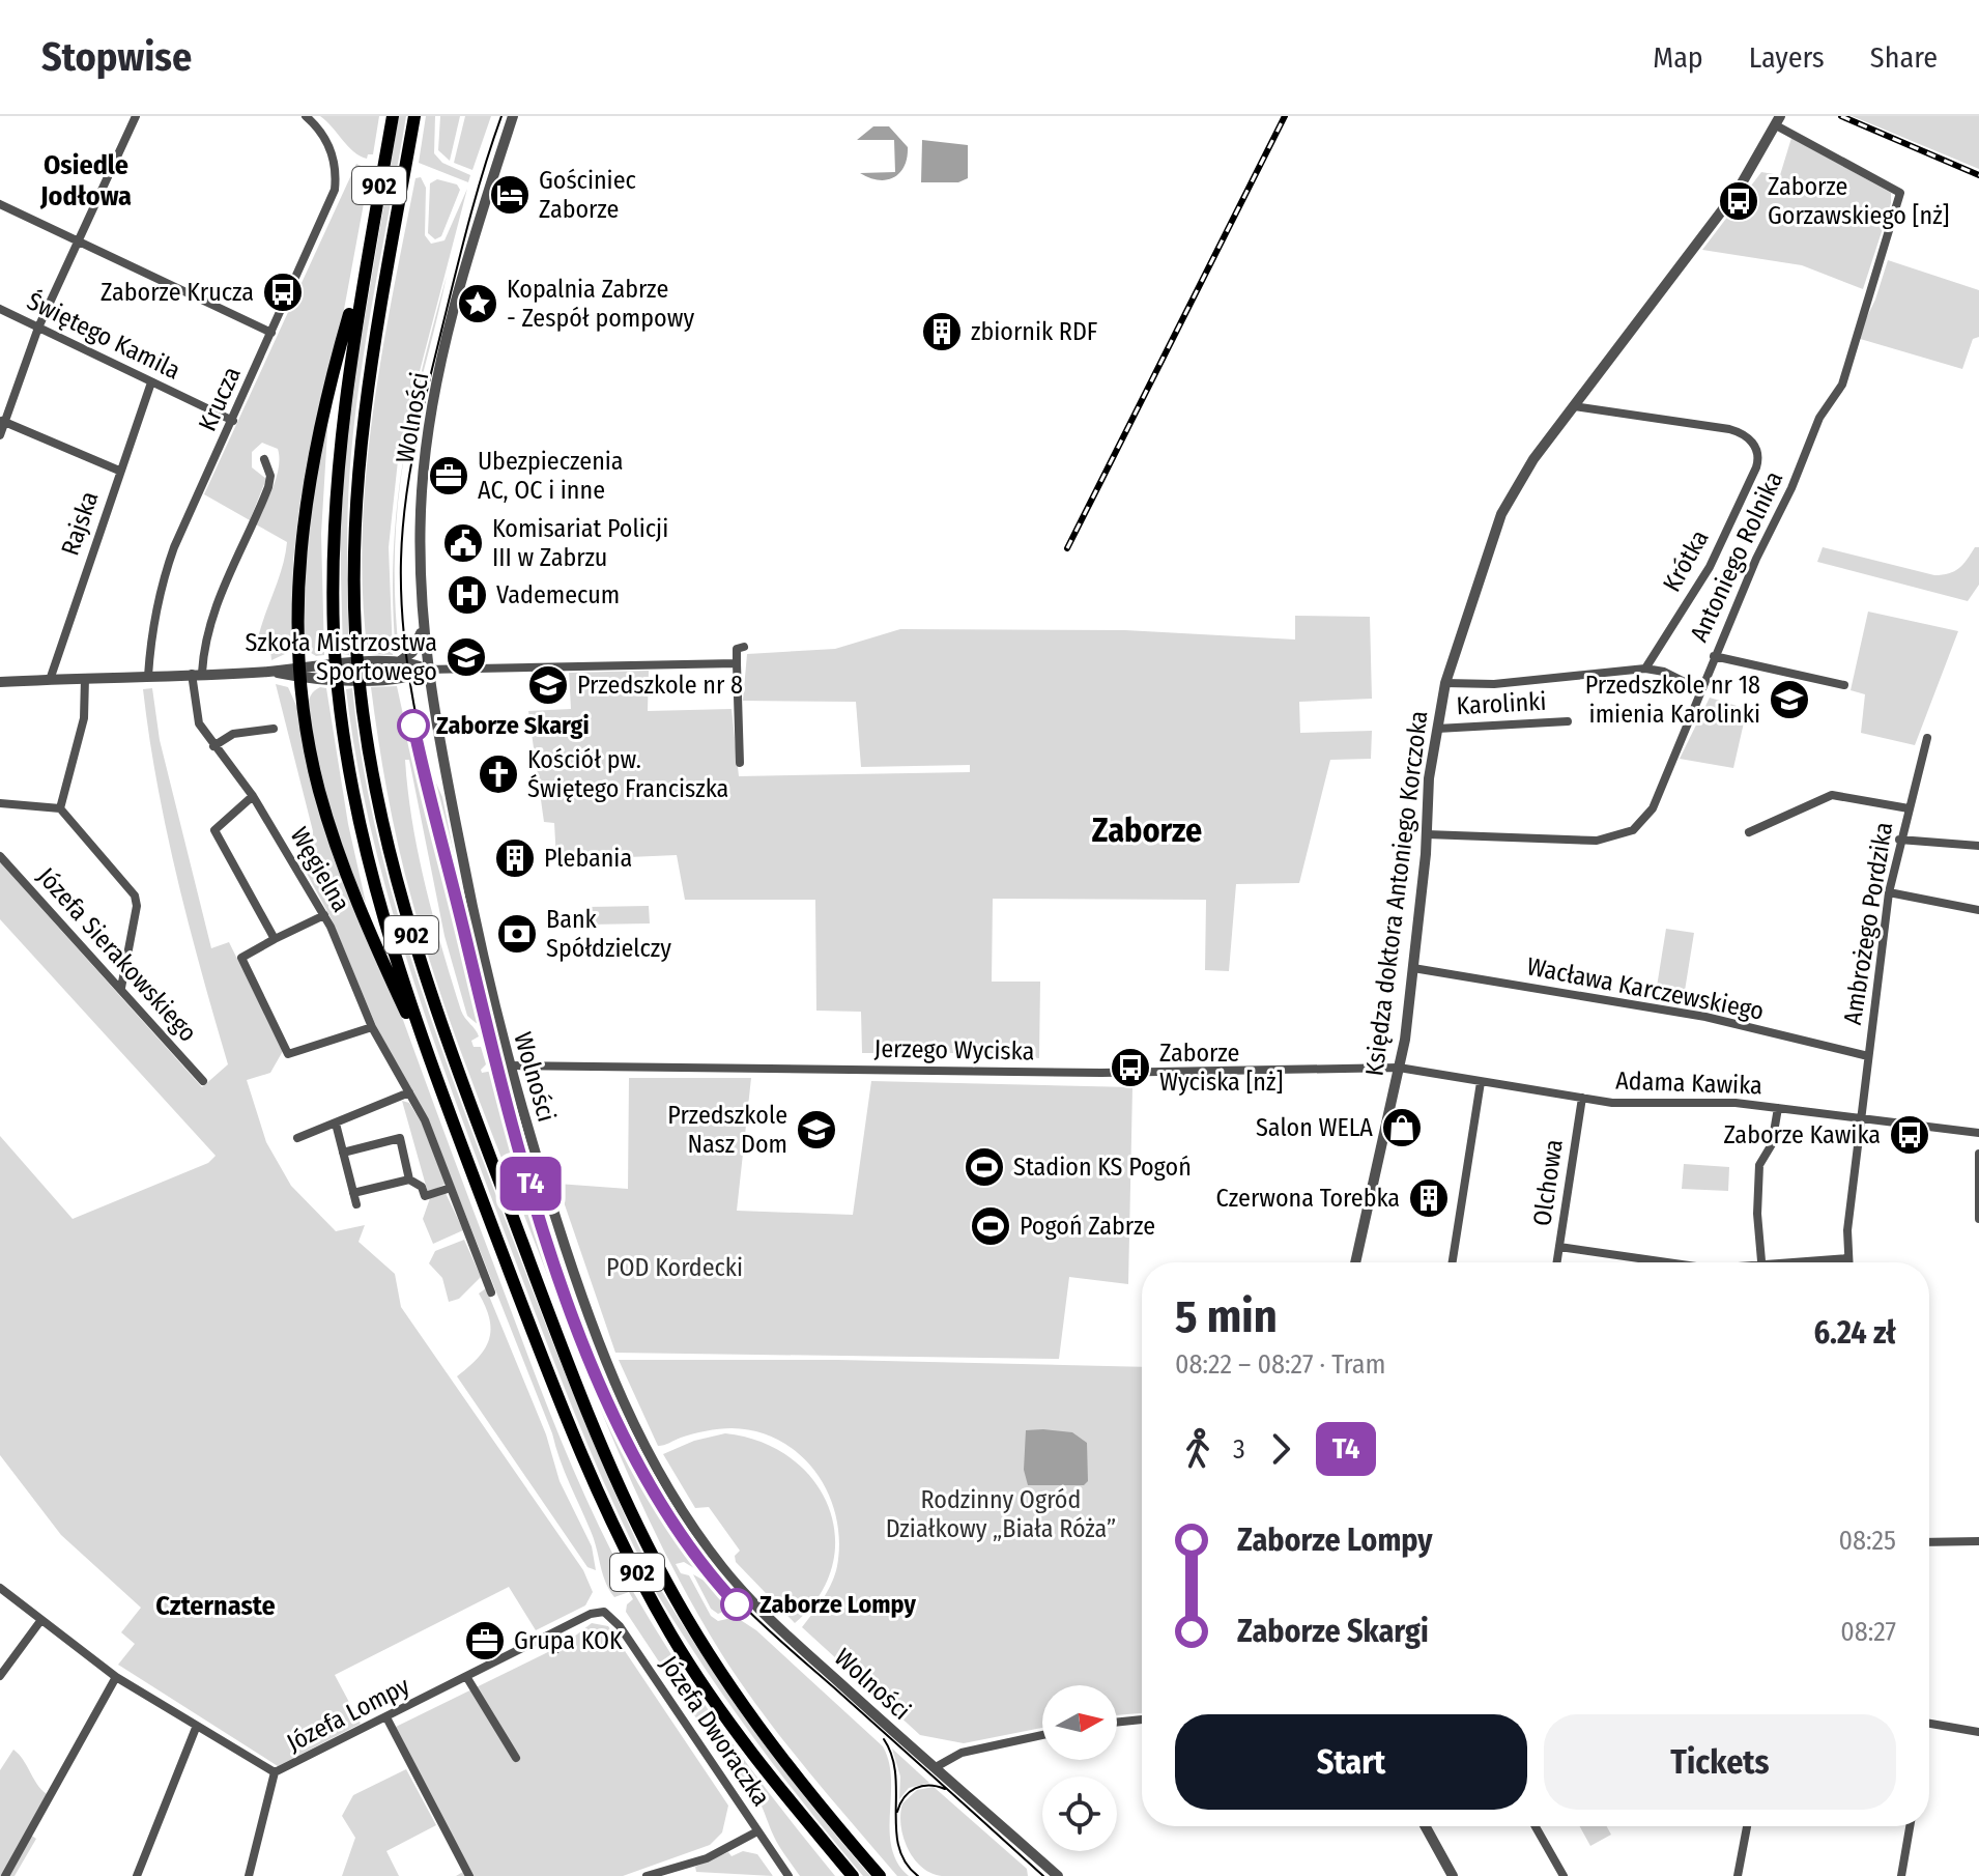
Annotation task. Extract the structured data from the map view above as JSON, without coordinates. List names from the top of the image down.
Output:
{
  "streets": {
    "main road": ["902"],
    "street": [
      "Świętego Kamila",
      "Krucza",
      "Wolności",
      "Rajska",
      "Antoniego Rolnika",
      "Krótka",
      "Karolinki",
      "Węgielna",
      "Księdza doktora Antoniego Korczoka",
      "Ambrożego Pordzika",
      "Józefa Sierakowskiego",
      "Wacława Karczewskiego",
      "Jerzego Wyciska",
      "Adama Kawika",
      "Olchowa",
      "Józefa Lompy",
      "Józefa Dworaczka"
    ]
  },
  "crossings": [
    ["Świętego Kamila", "Krucza"],
    ["Świętego Kamila", "Rajska"],
    ["Wolności", "Jerzego Wyciska"],
    ["Antoniego Rolnika", "Księdza doktora Antoniego Korczoka"],
    ["Krótka", "Księdza doktora Antoniego Korczoka"],
    ["Karolinki", "Księdza doktora Antoniego Korczoka"],
    ["Księdza doktora Antoniego Korczoka", "Wacława Karczewskiego"],
    ["Księdza doktora Antoniego Korczoka", "Jerzego Wyciska"],
    ["Księdza doktora Antoniego Korczoka", "Adama Kawika"],
    ["Ambrożego Pordzika", "Wacława Karczewskiego"],
    ["Ambrożego Pordzika", "Adama Kawika"],
    ["Jerzego Wyciska", "Adama Kawika"],
    ["Adama Kawika", "Olchowa"],
    ["Józefa Lompy", "Józefa Dworaczka"]
  ],
  "districts": ["Osiedle Jodłowa", "Zaborze", "Czternaste"],
  "parks": ["POD Kordecki", "Rodzinny Ogród Działkowy „Biała Róża”"],
  "places": {
    "hotel": ["Gościniec Zaborze"],
    "bus stop": [
      "Zaborze Gorzawskiego [nż]",
      "Zaborze Krucza",
      "Zaborze Wyciska [nż]",
      "Zaborze Kawika"
    ],
    "place": ["Kopalnia Zabrze - Zespół pompowy"],
    "building": ["zbiornik RDF", "Plebania", "Czerwona Torebka"],
    "office": ["Ubezpieczenia AC, OC i inne", "Grupa KOK"],
    "public building": ["Komisariat Policji III w Zabrzu"],
    "hospital": ["Vademecum"],
    "school or university": [
      "Szkoła Mistrzostwa Sportowego",
      "Przedszkole nr 8",
      "Przedszkole nr 18 imienia Karolinki",
      "Przedszkole Nasz Dom"
    ],
    "other": ["Zaborze Skargi", "Zaborze Lompy"],
    "church": ["Kościół pw. Świętego Franciszka"],
    "bank": ["Bank Spółdzielczy"],
    "shop": ["Salon WELA"],
    "sports": ["Stadion KS Pogoń", "Pogoń Zabrze"]
  },
  "lines": ["tram line T4"],
  "north": "right",
  "page": {
    "header": "Stopwise",
    "nav": ["Map", "Layers", "Share"],
    "on_map": "T4",
    "heading": ["5 min", "08:22 – 08:27 · Tram", "6.24 zł"],
    "legs": ["3", "T4"],
    "list": [
      {
        "name": "Zaborze Lompy",
        "value": "08:25"
      },
      {
        "name": "Zaborze Skargi",
        "value": "08:27"
      }
    ],
    "buttons": ["Start", "Tickets"]
  }
}
